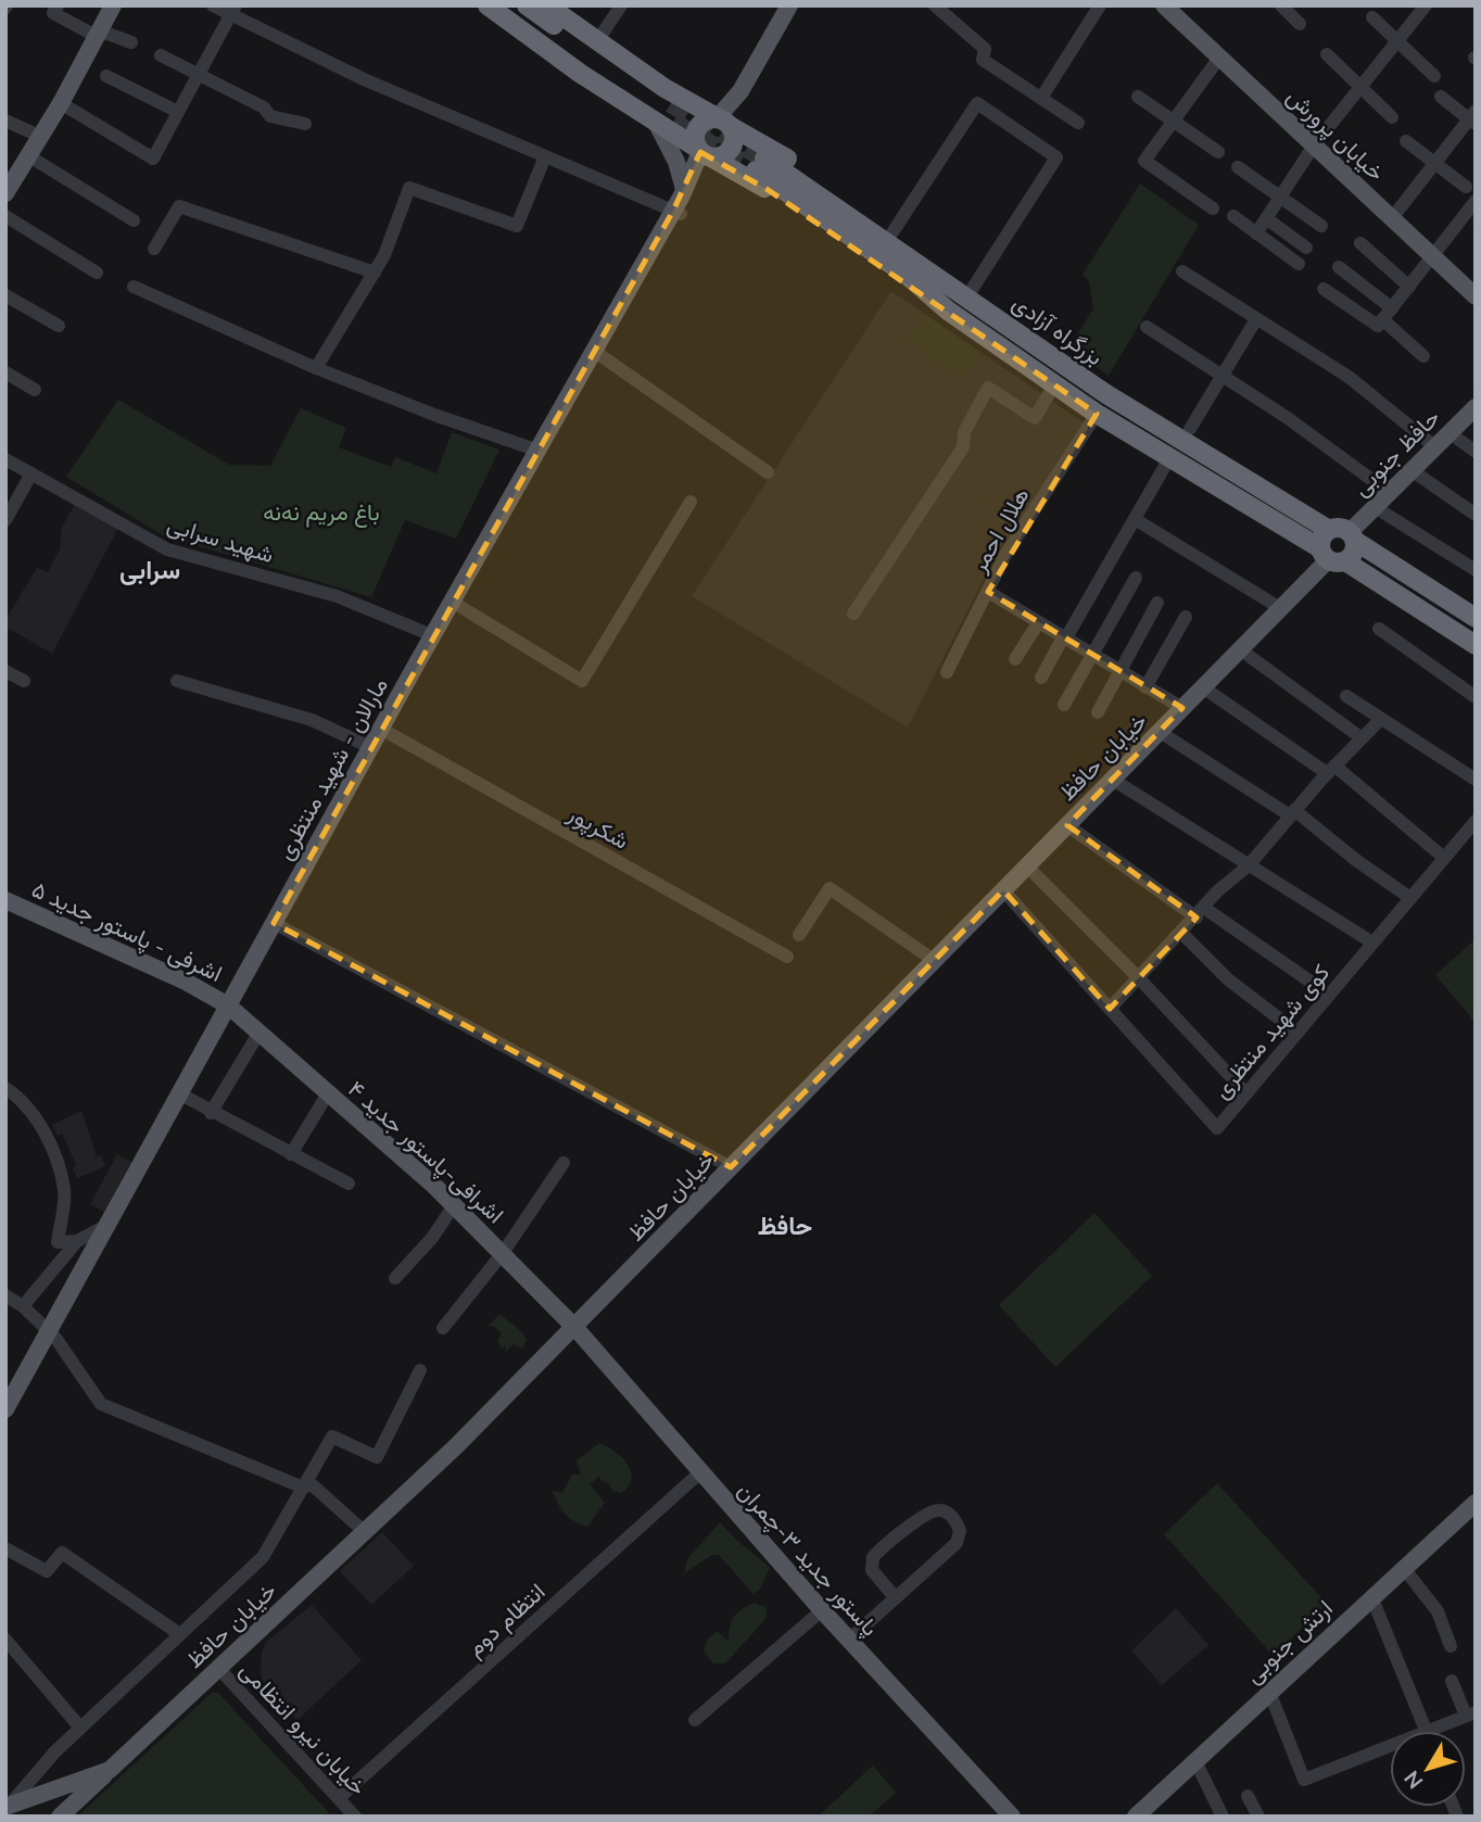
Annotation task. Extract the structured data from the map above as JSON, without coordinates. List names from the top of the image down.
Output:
{
  "streets": {
    "highway": ["بزرگراه آزادی"],
    "main road": [
      "خیابان پرورش",
      "حافظ جنوبی",
      "خیابان حافظ",
      "مارالان - شهید منتظری",
      "اشرفی - پاستور جدید ۵",
      "اشرافی-پاستور جدید ۴",
      "پاستور جدید ۳-چمران",
      "ارتش جنوبی"
    ],
    "street": [
      "هلال احمر",
      "شهید سرابی",
      "شکرپور",
      "کوی شهید منتظری",
      "انتظام دوم",
      "خیابان نیرو انتظامی"
    ]
  },
  "crossings": [
    ["بزرگراه آزادی", "هلال احمر"],
    ["بزرگراه آزادی", "خیابان حافظ"],
    ["بزرگراه آزادی", "مارالان - شهید منتظری"],
    ["شهید سرابی", "مارالان - شهید منتظری"],
    ["خیابان حافظ", "کوی شهید منتظری"],
    ["خیابان حافظ", "اشرافی-پاستور جدید ۴"],
    ["خیابان حافظ", "پاستور جدید ۳-چمران"],
    ["خیابان حافظ", "خیابان نیرو انتظامی"],
    ["مارالان - شهید منتظری", "اشرفی - پاستور جدید ۵"],
    ["مارالان - شهید منتظری", "اشرافی-پاستور جدید ۴"],
    ["اشرفی - پاستور جدید ۵", "اشرافی-پاستور جدید ۴"],
    ["اشرافی-پاستور جدید ۴", "پاستور جدید ۳-چمران"],
    ["پاستور جدید ۳-چمران", "انتظام دوم"],
    ["انتظام دوم", "خیابان نیرو انتظامی"]
  ],
  "districts": ["سرابی", "حافظ"],
  "parks": ["باغ مریم نه‌نه"],
  "north": "bottom left"
}
